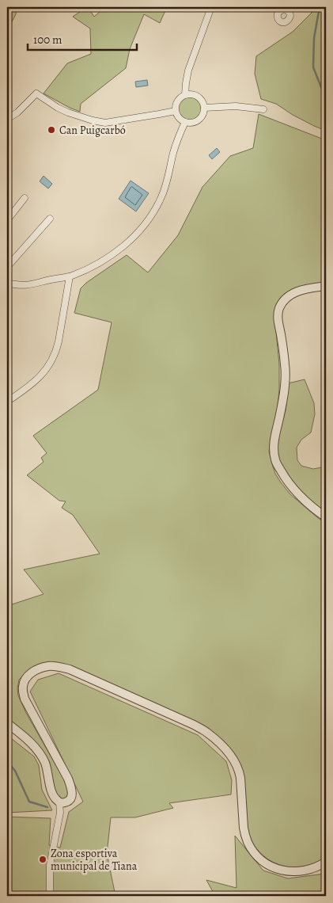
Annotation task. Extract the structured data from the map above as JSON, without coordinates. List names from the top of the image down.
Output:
{
  "places": ["Can Puigcarbó", "Zona esportiva municipal de Tiana"],
  "scale_bar": "100 m"
}
